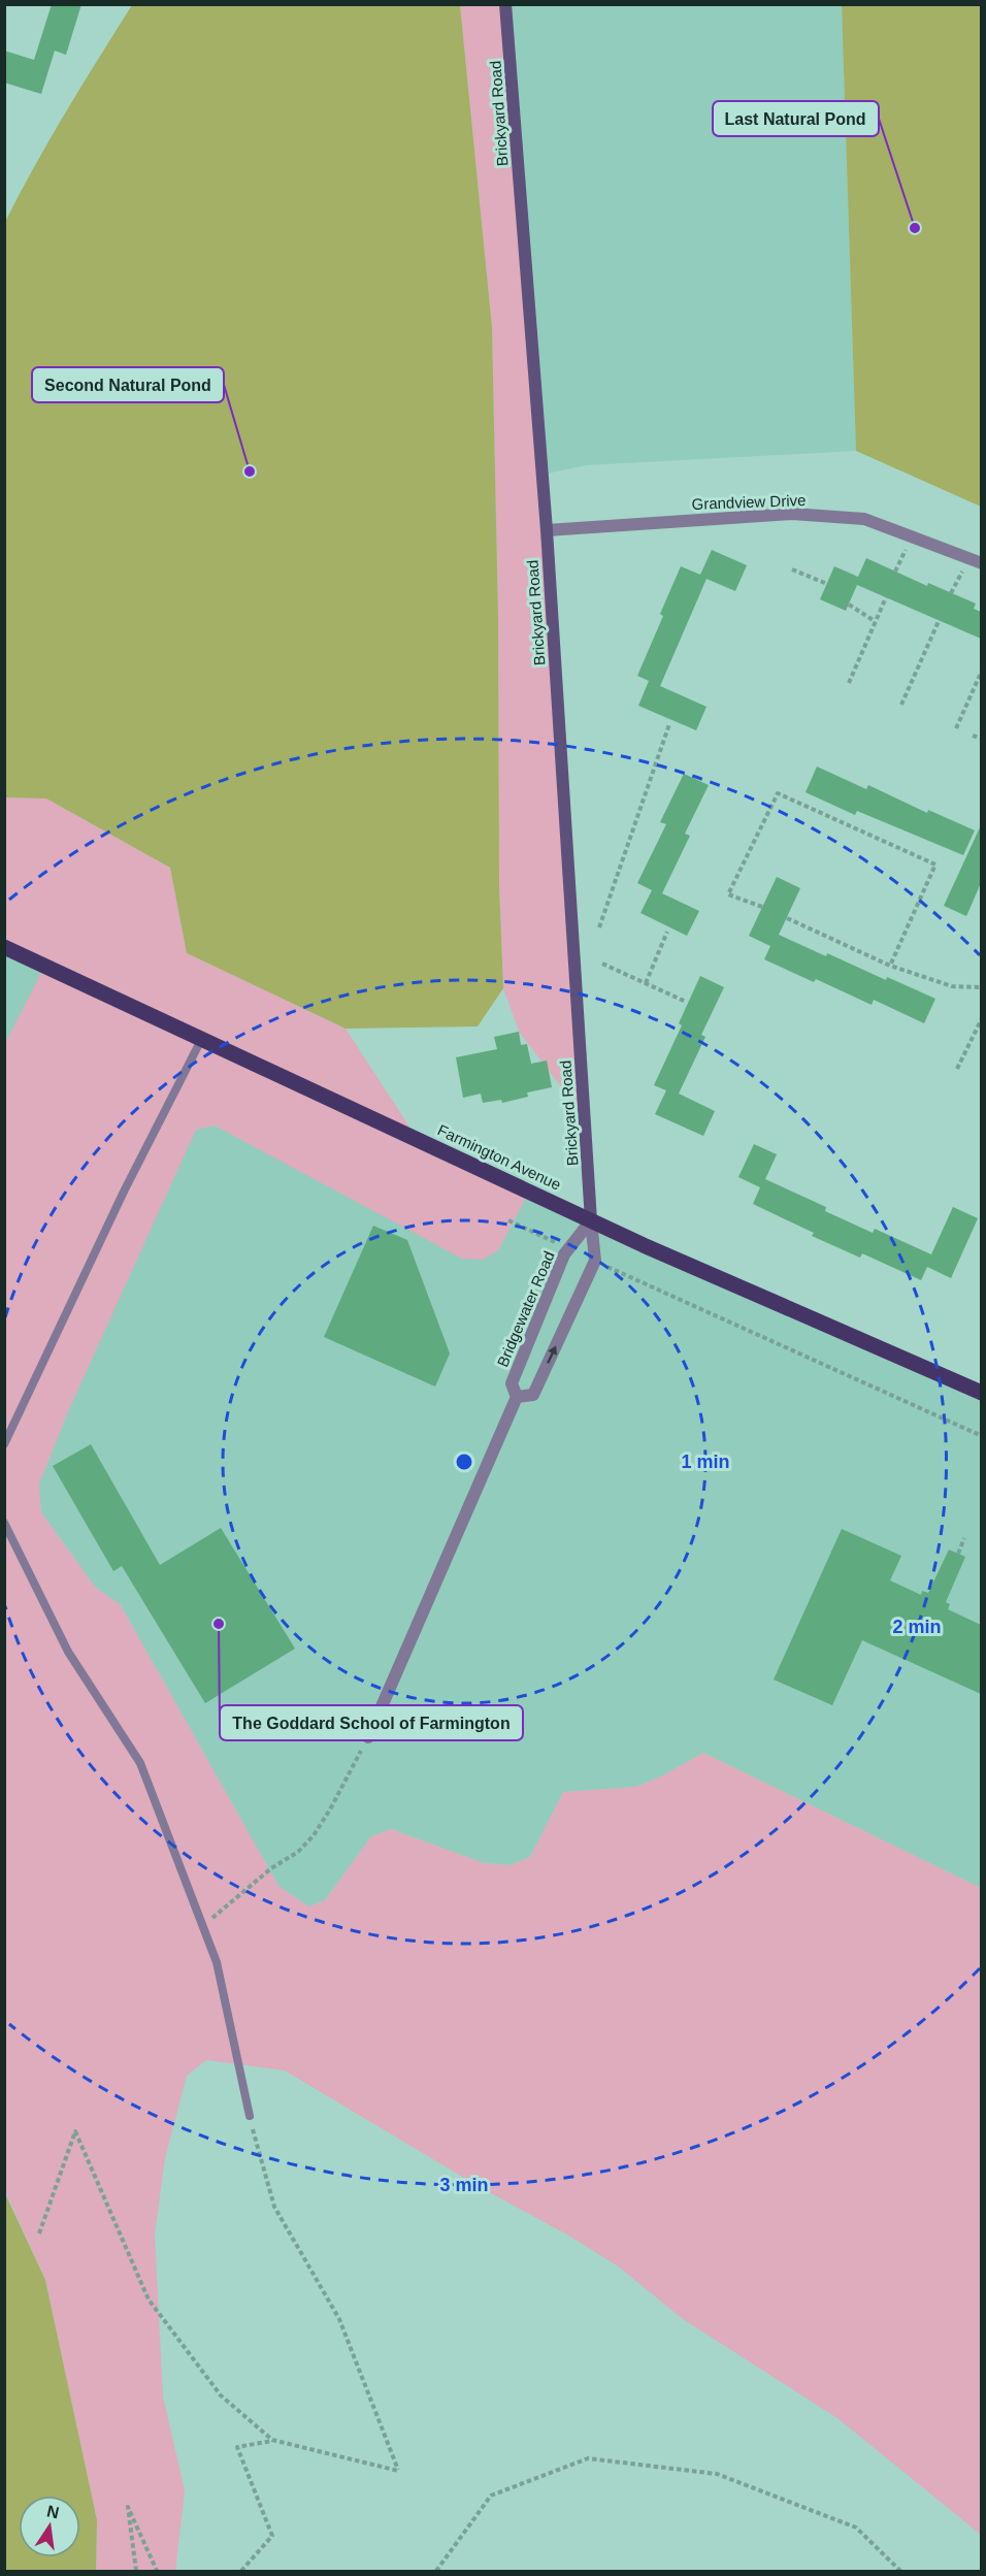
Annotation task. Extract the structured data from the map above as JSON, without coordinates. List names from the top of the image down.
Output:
{
  "streets": {
    "main road": ["Farmington Avenue"],
    "street": ["Brickyard Road", "Grandview Drive", "Bridgewater Road"]
  },
  "crossings": [
    ["Brickyard Road", "Grandview Drive"],
    ["Brickyard Road", "Farmington Avenue"],
    ["Brickyard Road", "Bridgewater Road"],
    ["Farmington Avenue", "Bridgewater Road"]
  ],
  "places": ["Last Natural Pond", "Second Natural Pond", "The Goddard School of Farmington"],
  "north": "top",
  "rings": ["1 min", "2 min", "3 min"]
}
